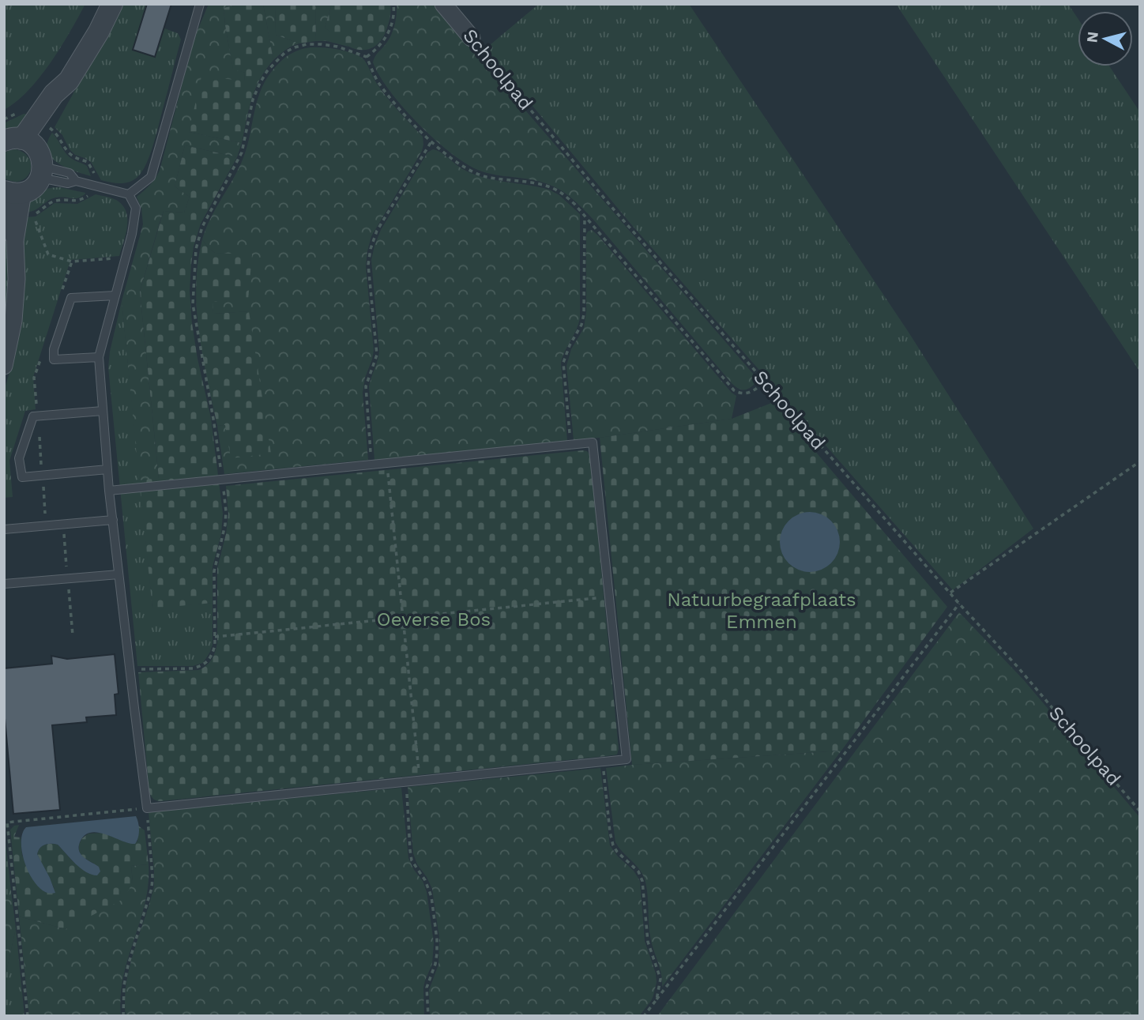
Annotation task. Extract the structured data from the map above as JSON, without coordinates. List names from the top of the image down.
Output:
{
  "streets": {
    "street": ["Schoolpad"]
  },
  "parks": ["Natuurbegraafplaats Emmen", "Oeverse Bos"],
  "north": "left"
}
